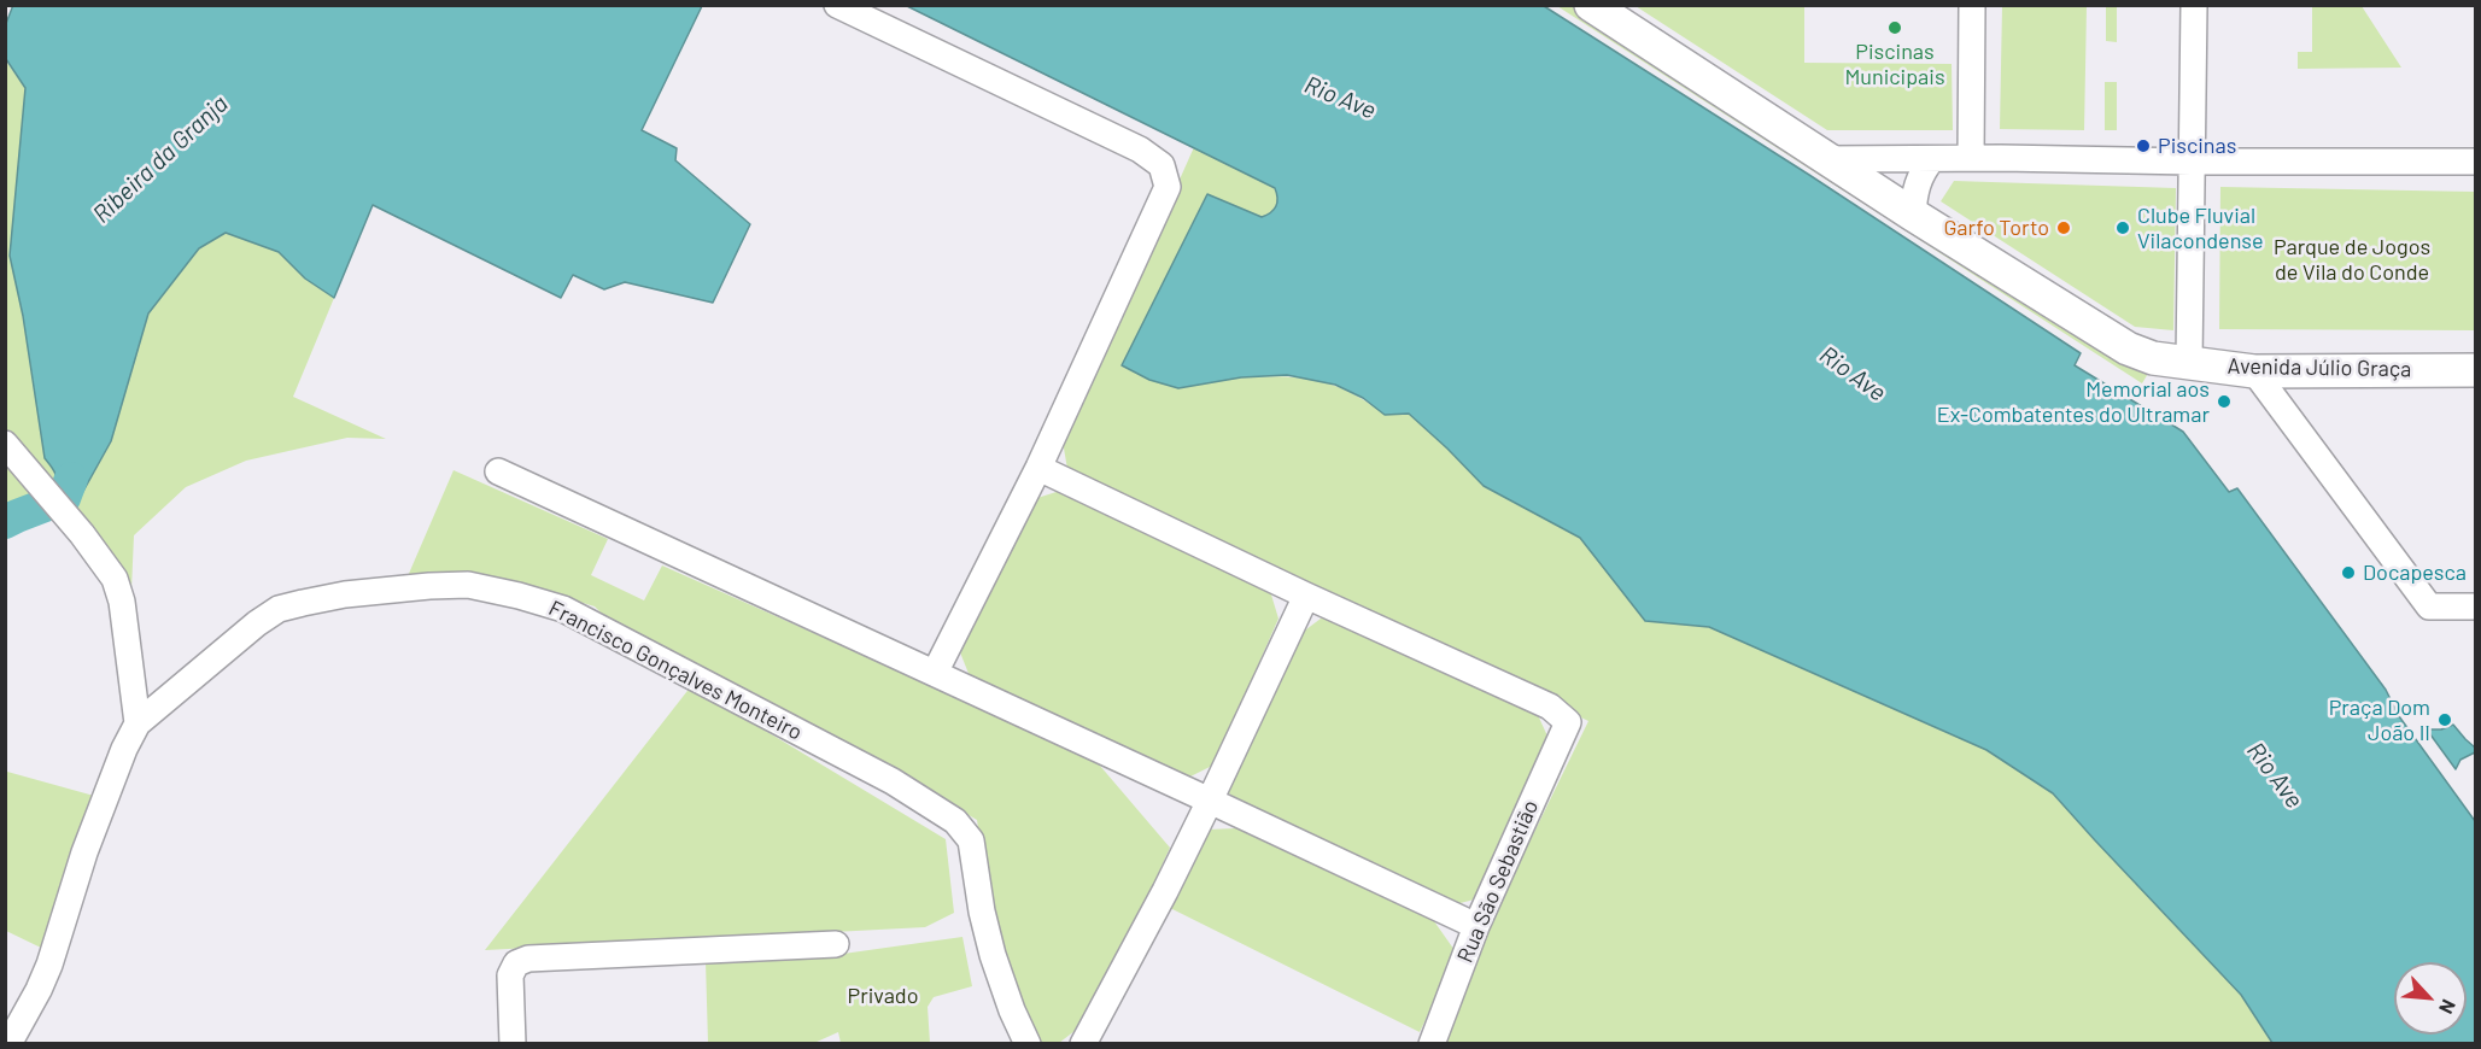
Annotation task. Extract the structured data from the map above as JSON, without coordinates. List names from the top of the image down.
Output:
{
  "streets": {
    "main road": ["Avenida Júlio Graça"],
    "street": ["Francisco Gonçalves Monteiro", "Rua São Sebastião"]
  },
  "water": ["Rio Ave", "Ribeira da Granja"],
  "parks": ["Parque de Jogos de Vila do Conde", "Privado"],
  "places": [
    "Piscinas Municipais",
    "Piscinas",
    "Garfo Torto",
    "Clube Fluvial Vilacondense",
    "Memorial aos Ex-Combatentes do Ultramar",
    "Docapesca",
    "Praça Dom João II"
  ],
  "north": "bottom right"
}
